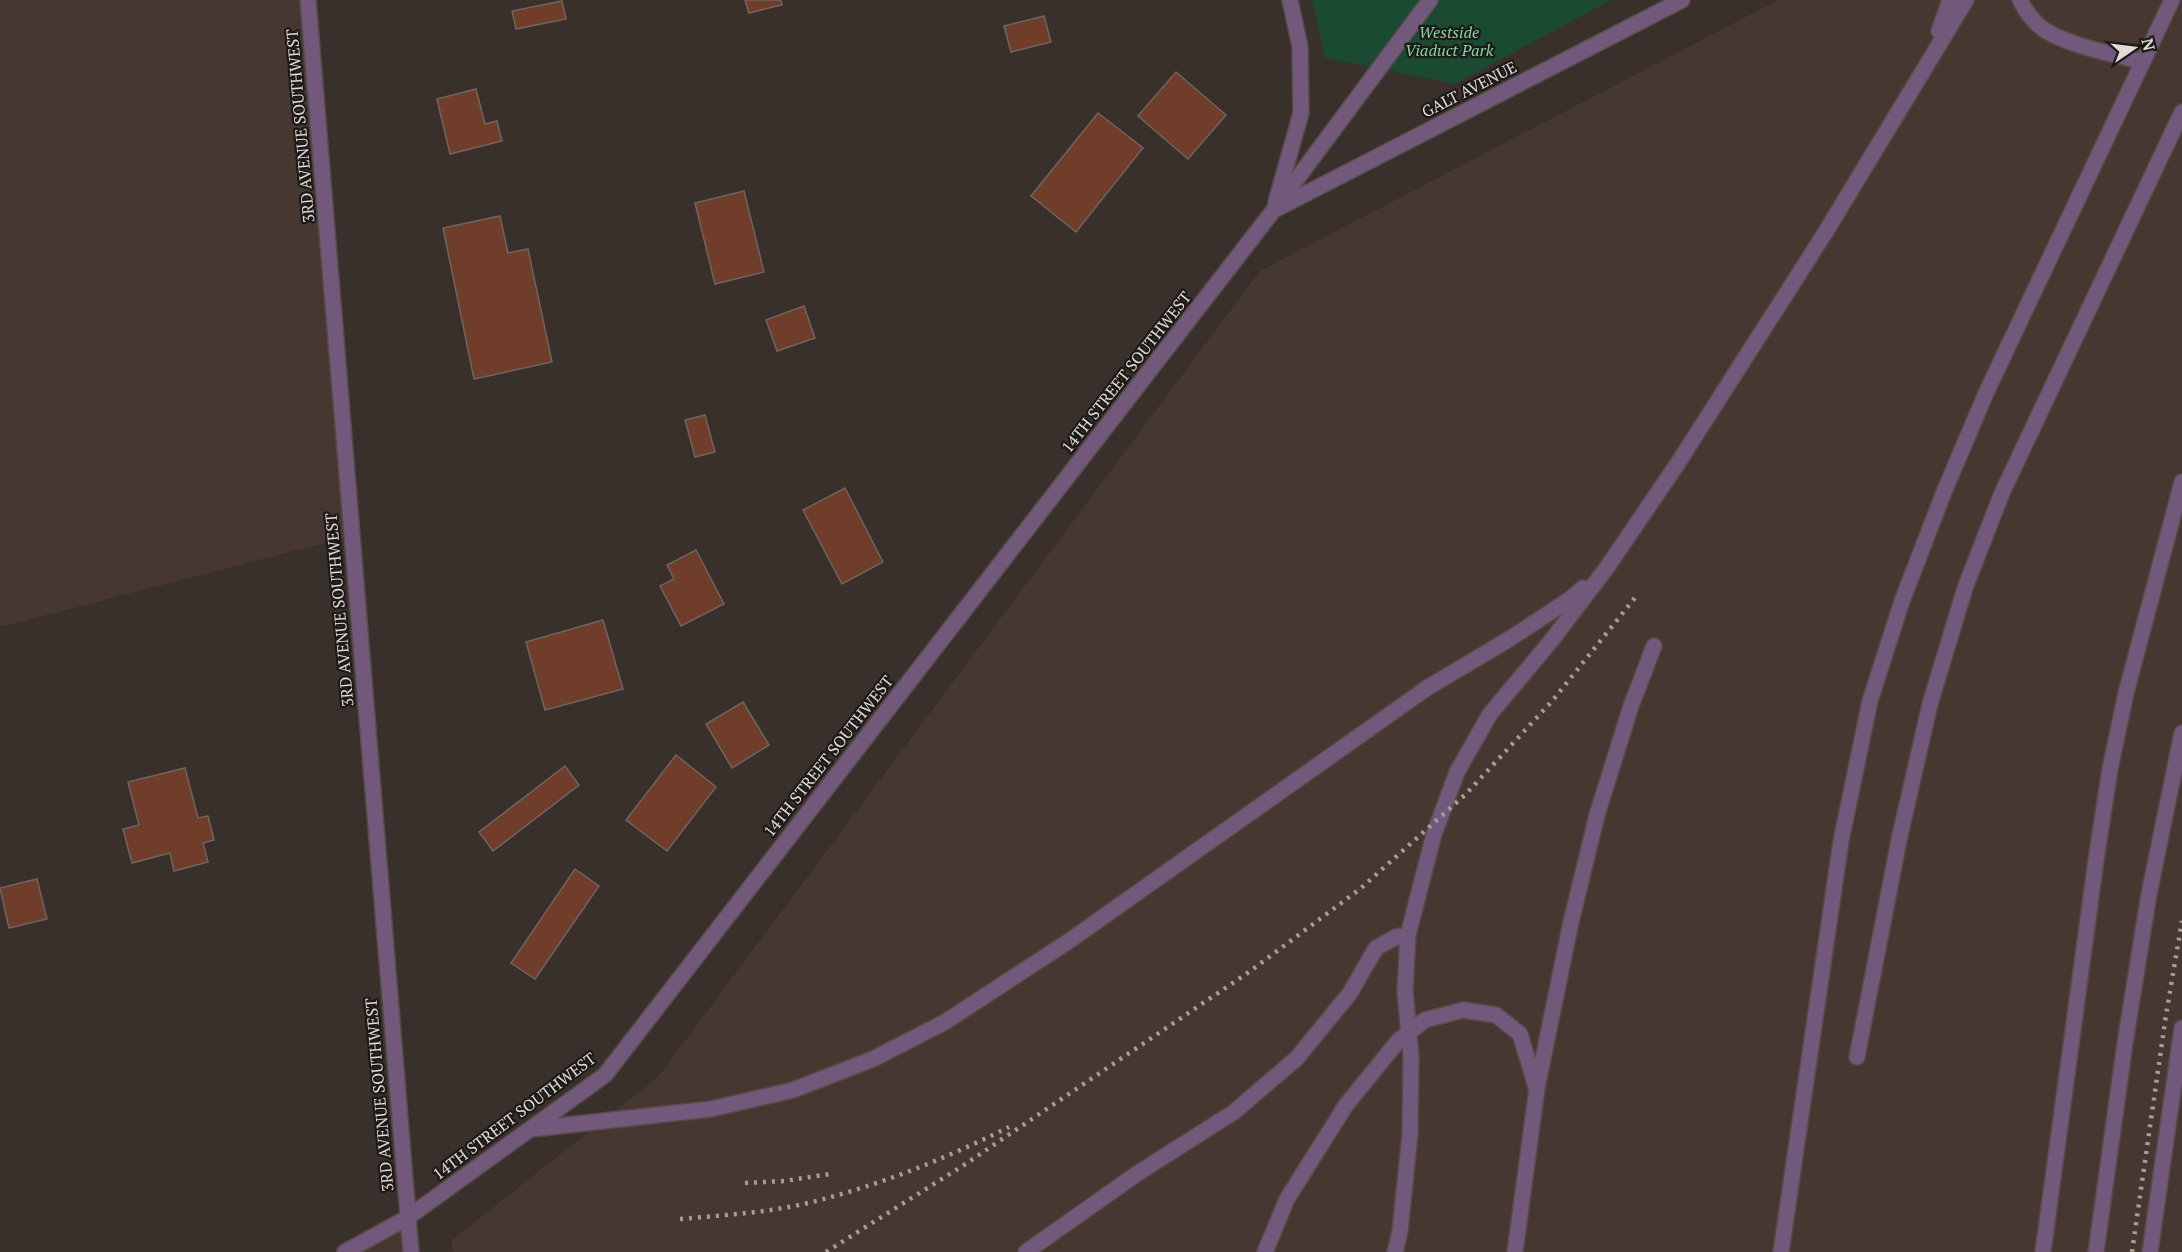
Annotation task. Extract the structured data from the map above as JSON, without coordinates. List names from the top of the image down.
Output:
{
  "streets": {
    "street": ["GALT AVENUE", "3RD AVENUE SOUTHWEST", "14TH STREET SOUTHWEST"]
  },
  "crossings": [
    ["GALT AVENUE", "14TH STREET SOUTHWEST"],
    ["3RD AVENUE SOUTHWEST", "14TH STREET SOUTHWEST"]
  ],
  "parks": ["Westside Viaduct Park"],
  "north": "right"
}
